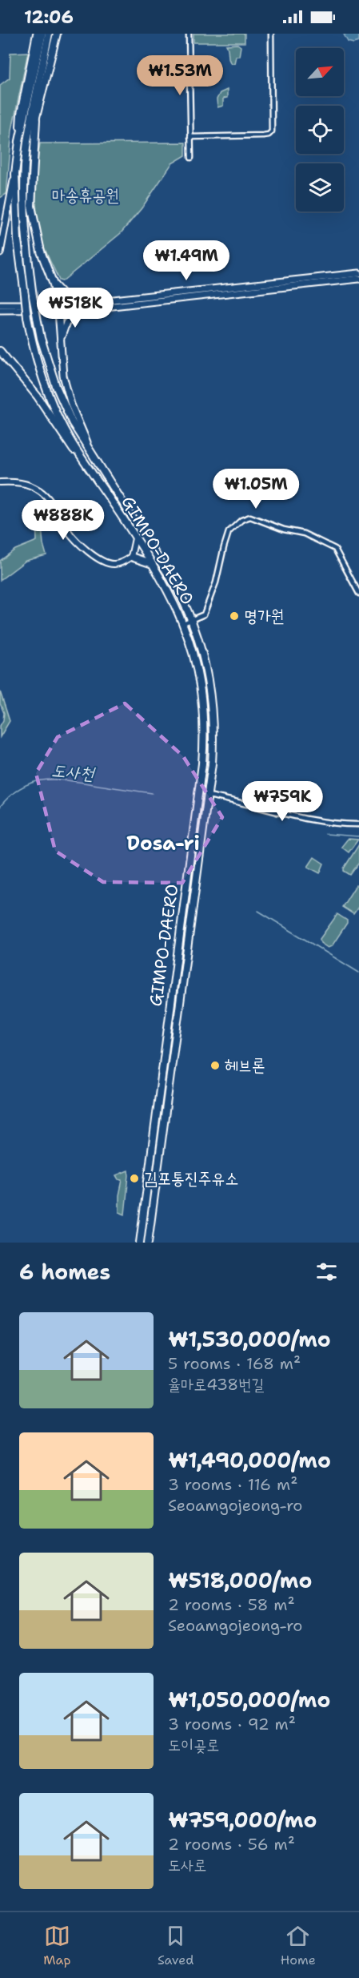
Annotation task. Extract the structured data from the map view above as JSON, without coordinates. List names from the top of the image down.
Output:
{
  "streets": {
    "main road": ["GIMPO-DAERO"]
  },
  "districts": ["Dosa-ri"],
  "water": ["도사천"],
  "parks": ["마송휴공원"],
  "places": ["명가원", "헤브론", "김포통진주유소"],
  "north": "top right",
  "page": {
    "status": "12:06",
    "price": [
      "₩1.53M",
      "₩1.49M",
      "₩518K",
      "₩1.05M",
      "₩888K",
      "₩759K"
    ],
    "heading": "6 homes",
    "list": [
      {
        "name": "₩1,530,000/mo",
        "note": "5 rooms · 168 m² · 율마로438번길"
      },
      {
        "name": "₩1,490,000/mo",
        "note": "3 rooms · 116 m² · Seoamgojeong-ro"
      },
      {
        "name": "₩518,000/mo",
        "note": "2 rooms · 58 m² · Seoamgojeong-ro"
      },
      {
        "name": "₩1,050,000/mo",
        "note": "3 rooms · 92 m² · 도이곶로"
      },
      {
        "name": "₩759,000/mo",
        "note": "2 rooms · 56 m² · 도사로"
      }
    ],
    "tabs": ["Map", "Saved", "Home"]
  }
}
